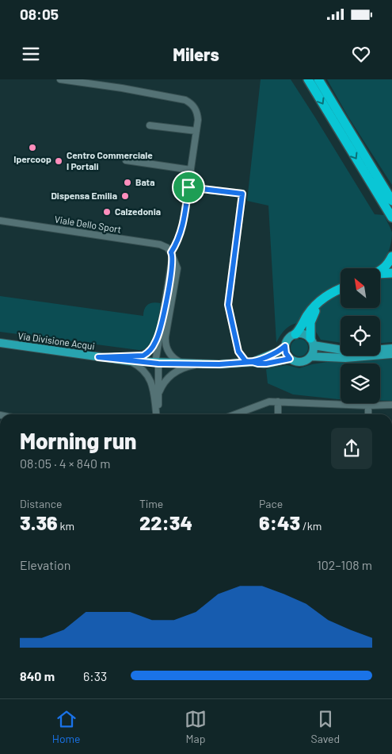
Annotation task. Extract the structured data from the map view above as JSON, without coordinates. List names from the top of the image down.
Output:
{
  "streets": {
    "main road": ["Via Divisione Acqui"],
    "street": ["Viale Dello Sport"]
  },
  "places": [
    "Ipercoop",
    "Centro Commerciale I Portali",
    "Bata",
    "Dispensa Emilia",
    "Calzedonia"
  ],
  "north": "top left",
  "page": {
    "status": "08:05",
    "header": "Milers",
    "heading": ["Morning run", "08:05 · 4 × 840 m"],
    "stats": [
      ["Distance", "3.36 km"],
      ["Time", "22:34"],
      ["Pace", "6:43 /km"]
    ],
    "chart": ["Elevation", "102–108 m"],
    "list": [
      {
        "name": "840 m",
        "note": "6:33"
      }
    ],
    "tabs": ["Home", "Map", "Saved"]
  }
}
